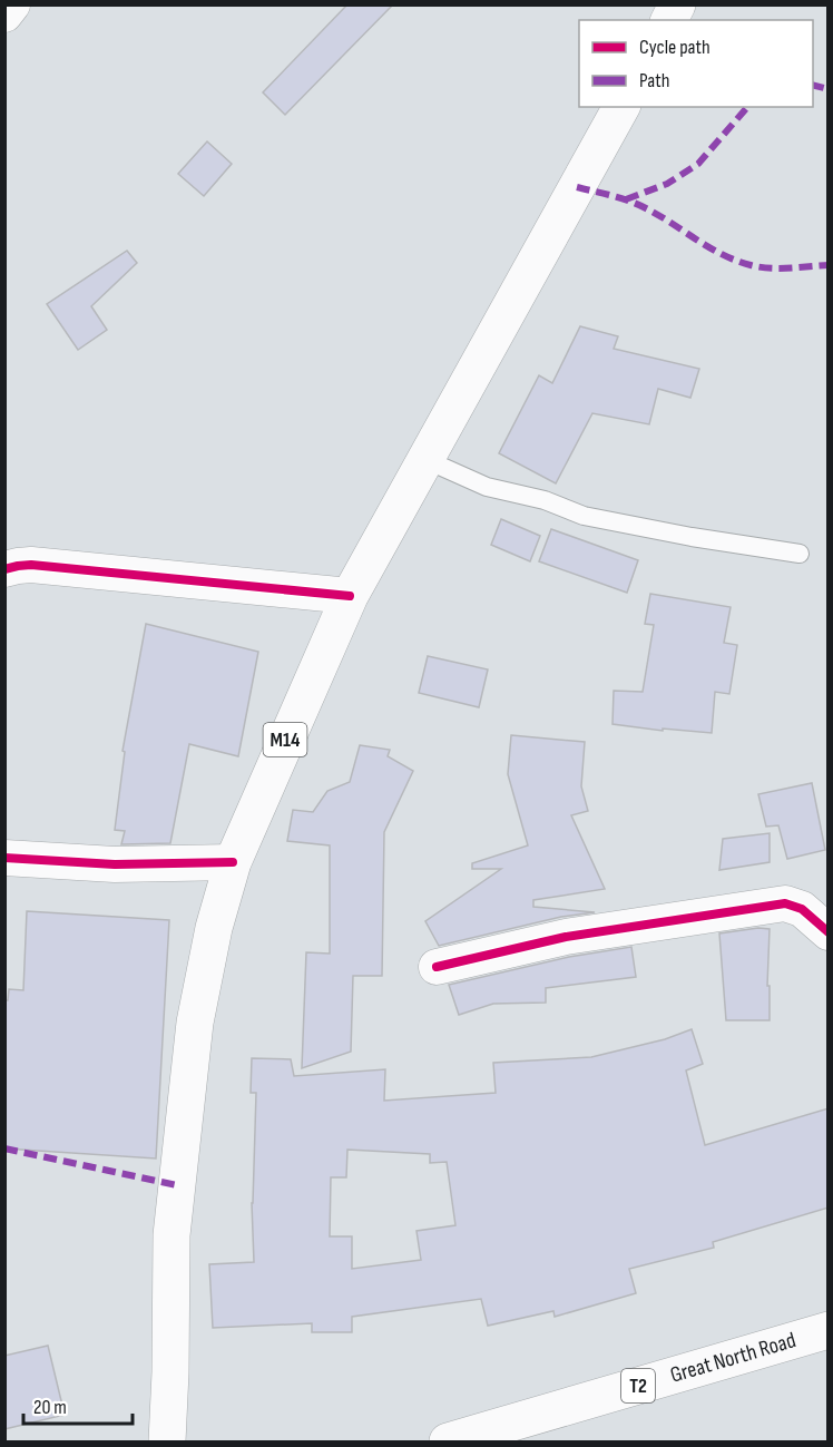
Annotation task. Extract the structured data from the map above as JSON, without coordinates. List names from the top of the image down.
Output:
{
  "streets": {
    "main road": ["M14", "Great North Road", "T2"]
  },
  "legend": ["Cycle path", "Path"],
  "scale_bar": "20 m"
}
